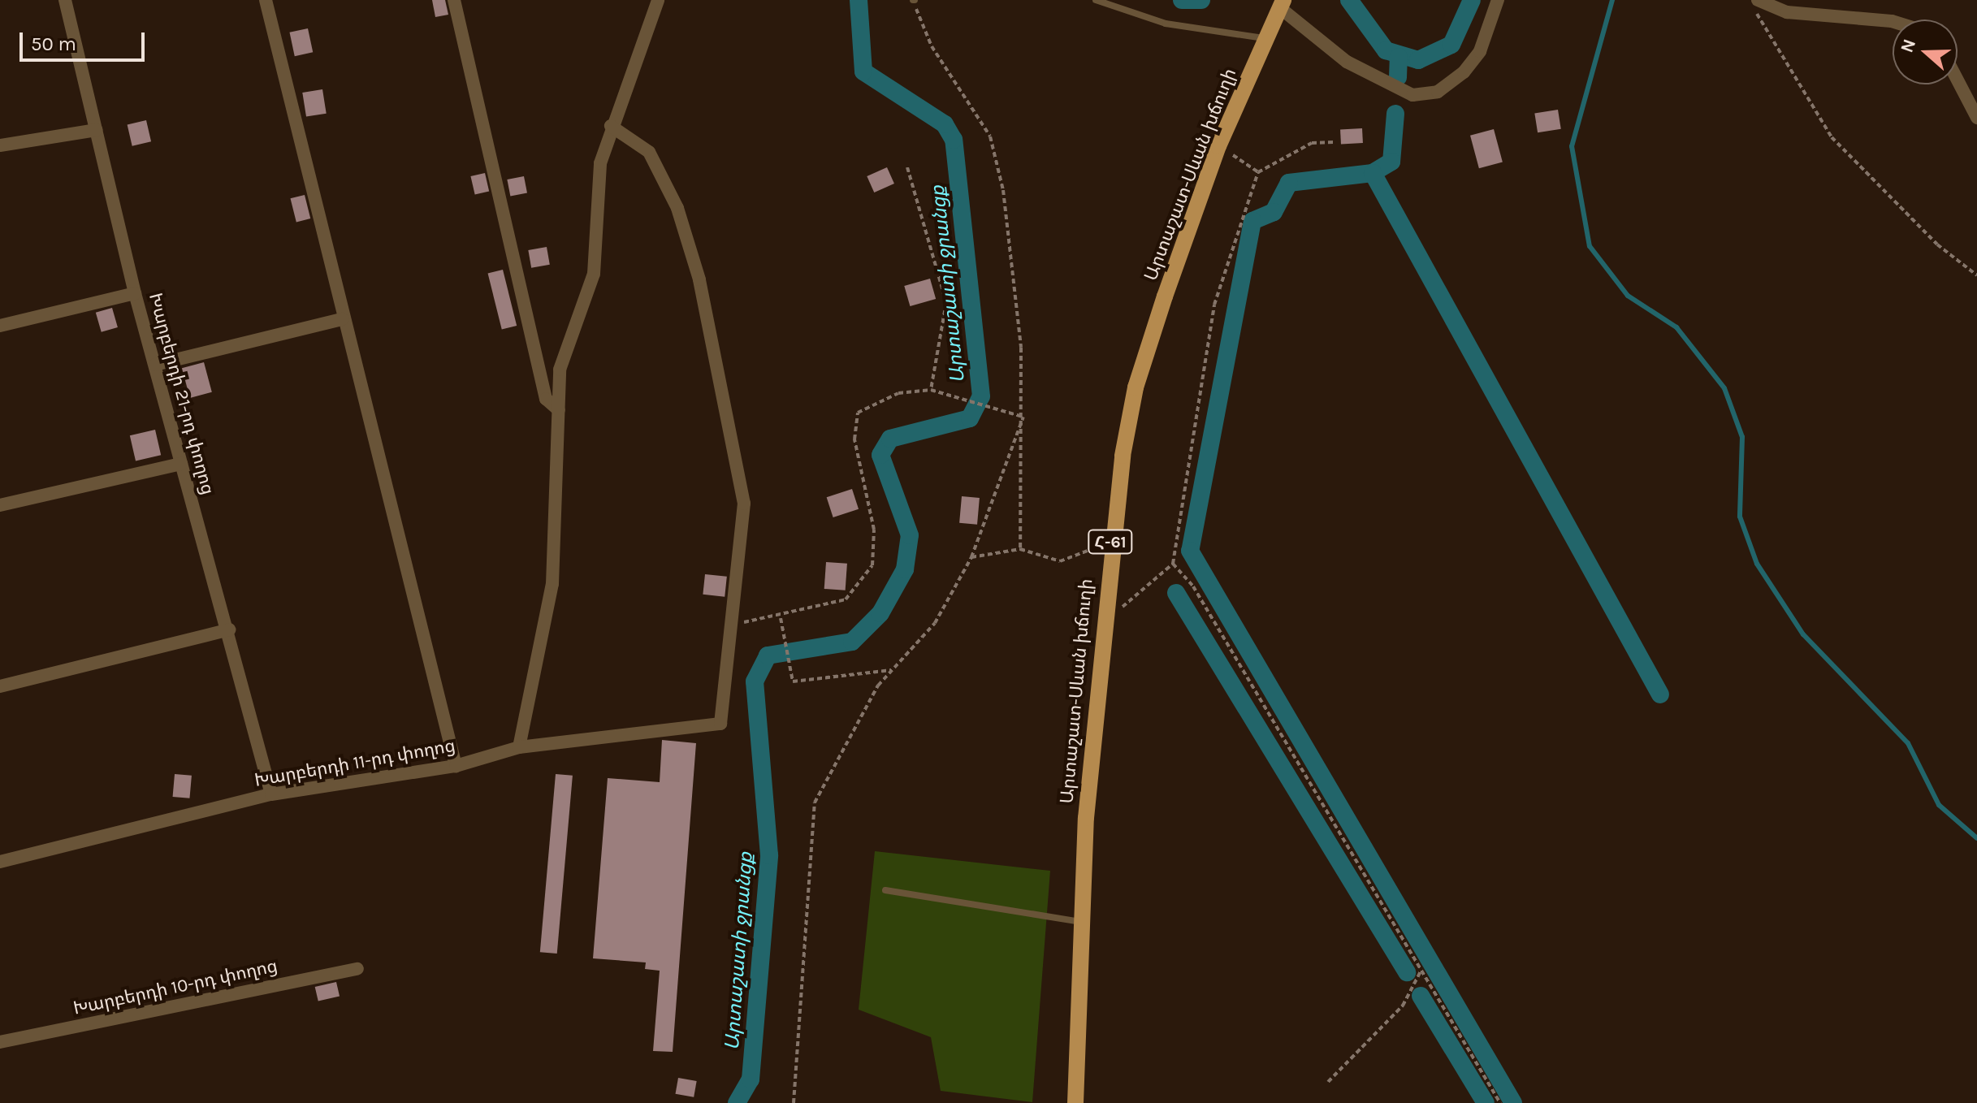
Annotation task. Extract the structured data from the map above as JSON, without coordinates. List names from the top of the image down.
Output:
{
  "streets": {
    "main road": ["Արտաշատ-Սևան խճուղի", "Հ-61"],
    "street": ["Խարբերդի 21-րդ փողոց", "Խարբերդի 11-րդ փողոց", "Խարբերդի 10-րդ փողոց"]
  },
  "crossings": [
    ["Խարբերդի 21-րդ փողոց", "Խարբերդի 11-րդ փողոց"]
  ],
  "water": ["Արտաշատի ջրանցք"],
  "scale_bar": "50 m",
  "north": "left"
}
